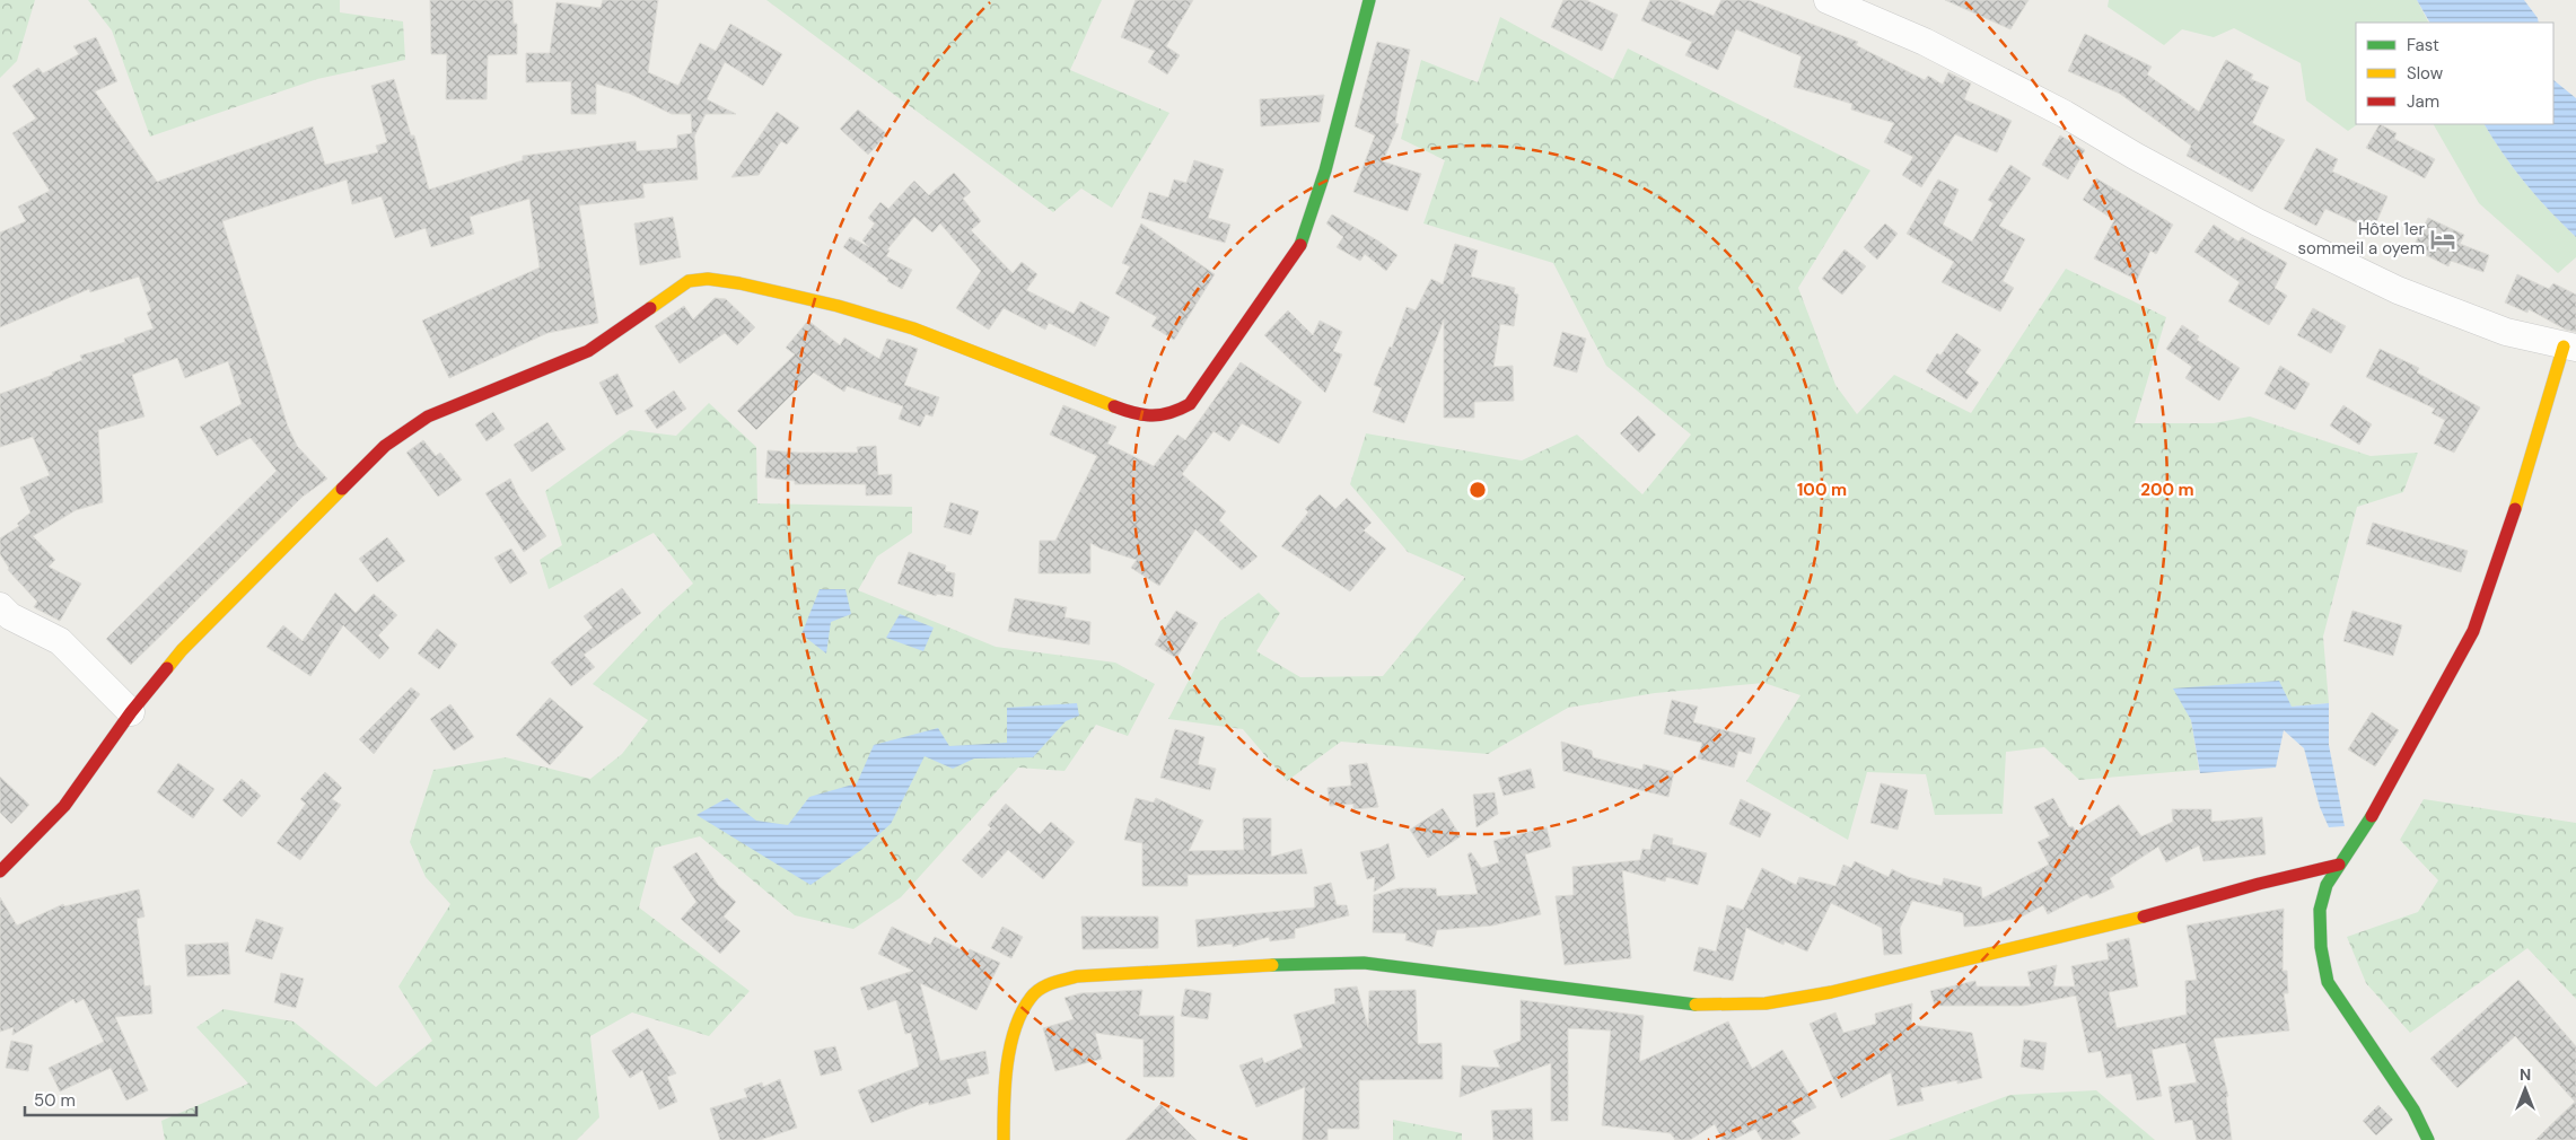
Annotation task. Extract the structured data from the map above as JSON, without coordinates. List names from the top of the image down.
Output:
{
  "places": {
    "hotel": ["Hôtel 1er sommeil a oyem"]
  },
  "legend": ["Fast", "Slow", "Jam"],
  "scale_bar": "50 m",
  "north": "top",
  "rings": ["100 m", "200 m"]
}
